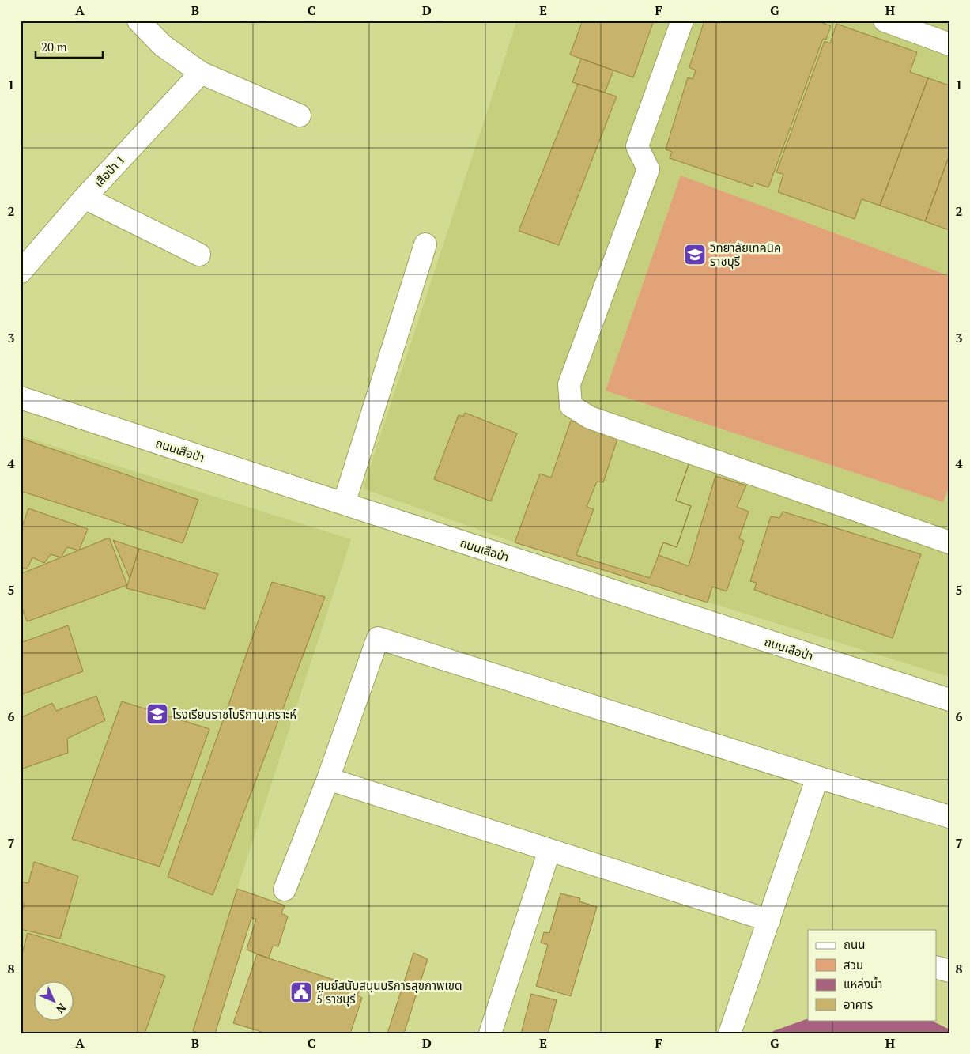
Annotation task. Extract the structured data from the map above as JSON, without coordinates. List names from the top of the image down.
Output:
{
  "streets": {
    "street": ["เสือป่า 1", "ถนนเสือป่า"]
  },
  "places": {
    "school or university": ["วิทยาลัยเทคนิค ราชบุรี", "โรงเรียนราชโบริกานุเคราะห์"],
    "public building": ["ศูนย์สนับสนุนบริการสุขภาพเขต 5 ราชบุรี"]
  },
  "legend": [
    "ถนน",
    "สวน",
    "แหล่งน้ำ",
    "อาคาร"
  ],
  "scale_bar": "20 m",
  "north": "bottom right",
  "grid": {
    "columns": [
      "A",
      "B",
      "C",
      "D",
      "E",
      "F",
      "G",
      "H"
    ],
    "rows": [
      "1",
      "2",
      "3",
      "4",
      "5",
      "6",
      "7",
      "8"
    ]
  }
}
